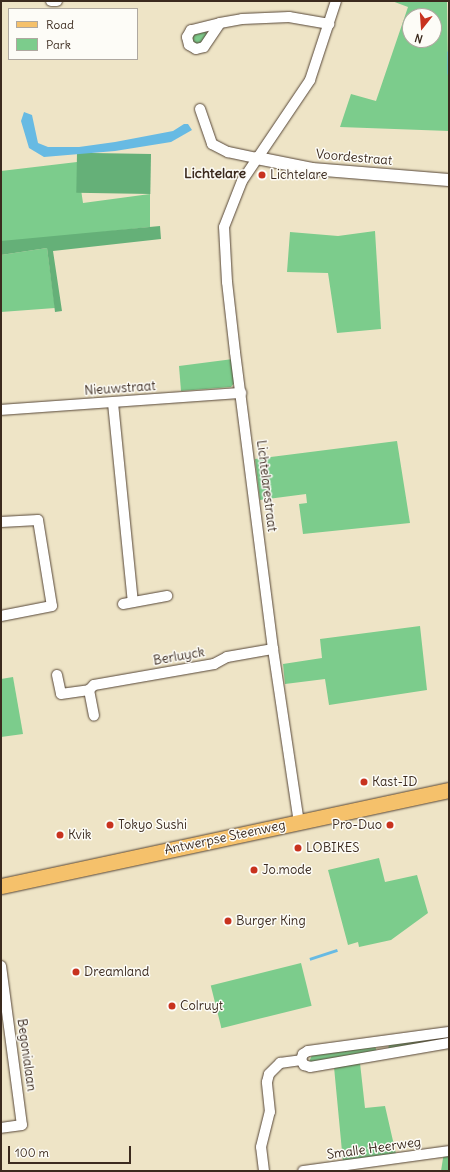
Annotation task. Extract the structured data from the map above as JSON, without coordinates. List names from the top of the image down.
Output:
{
  "streets": {
    "main road": ["Antwerpse Steenweg"],
    "street": [
      "Voordestraat",
      "Nieuwstraat",
      "Lichtelarestraat",
      "Berluyck",
      "Begonialaan",
      "Smalle Heerweg"
    ]
  },
  "crossings": [
    ["Voordestraat", "Lichtelarestraat"],
    ["Nieuwstraat", "Lichtelarestraat"],
    ["Lichtelarestraat", "Berluyck"],
    ["Lichtelarestraat", "Antwerpse Steenweg"]
  ],
  "districts": ["Lichtelare"],
  "places": [
    "Lichtelare",
    "Kast-ID",
    "Tokyo Sushi",
    "Pro-Duo",
    "Kvik",
    "LOBIKES",
    "Jo.mode",
    "Burger King",
    "Dreamland",
    "Colruyt"
  ],
  "legend": ["Road", "Park"],
  "scale_bar": "100 m",
  "north": "bottom"
}
